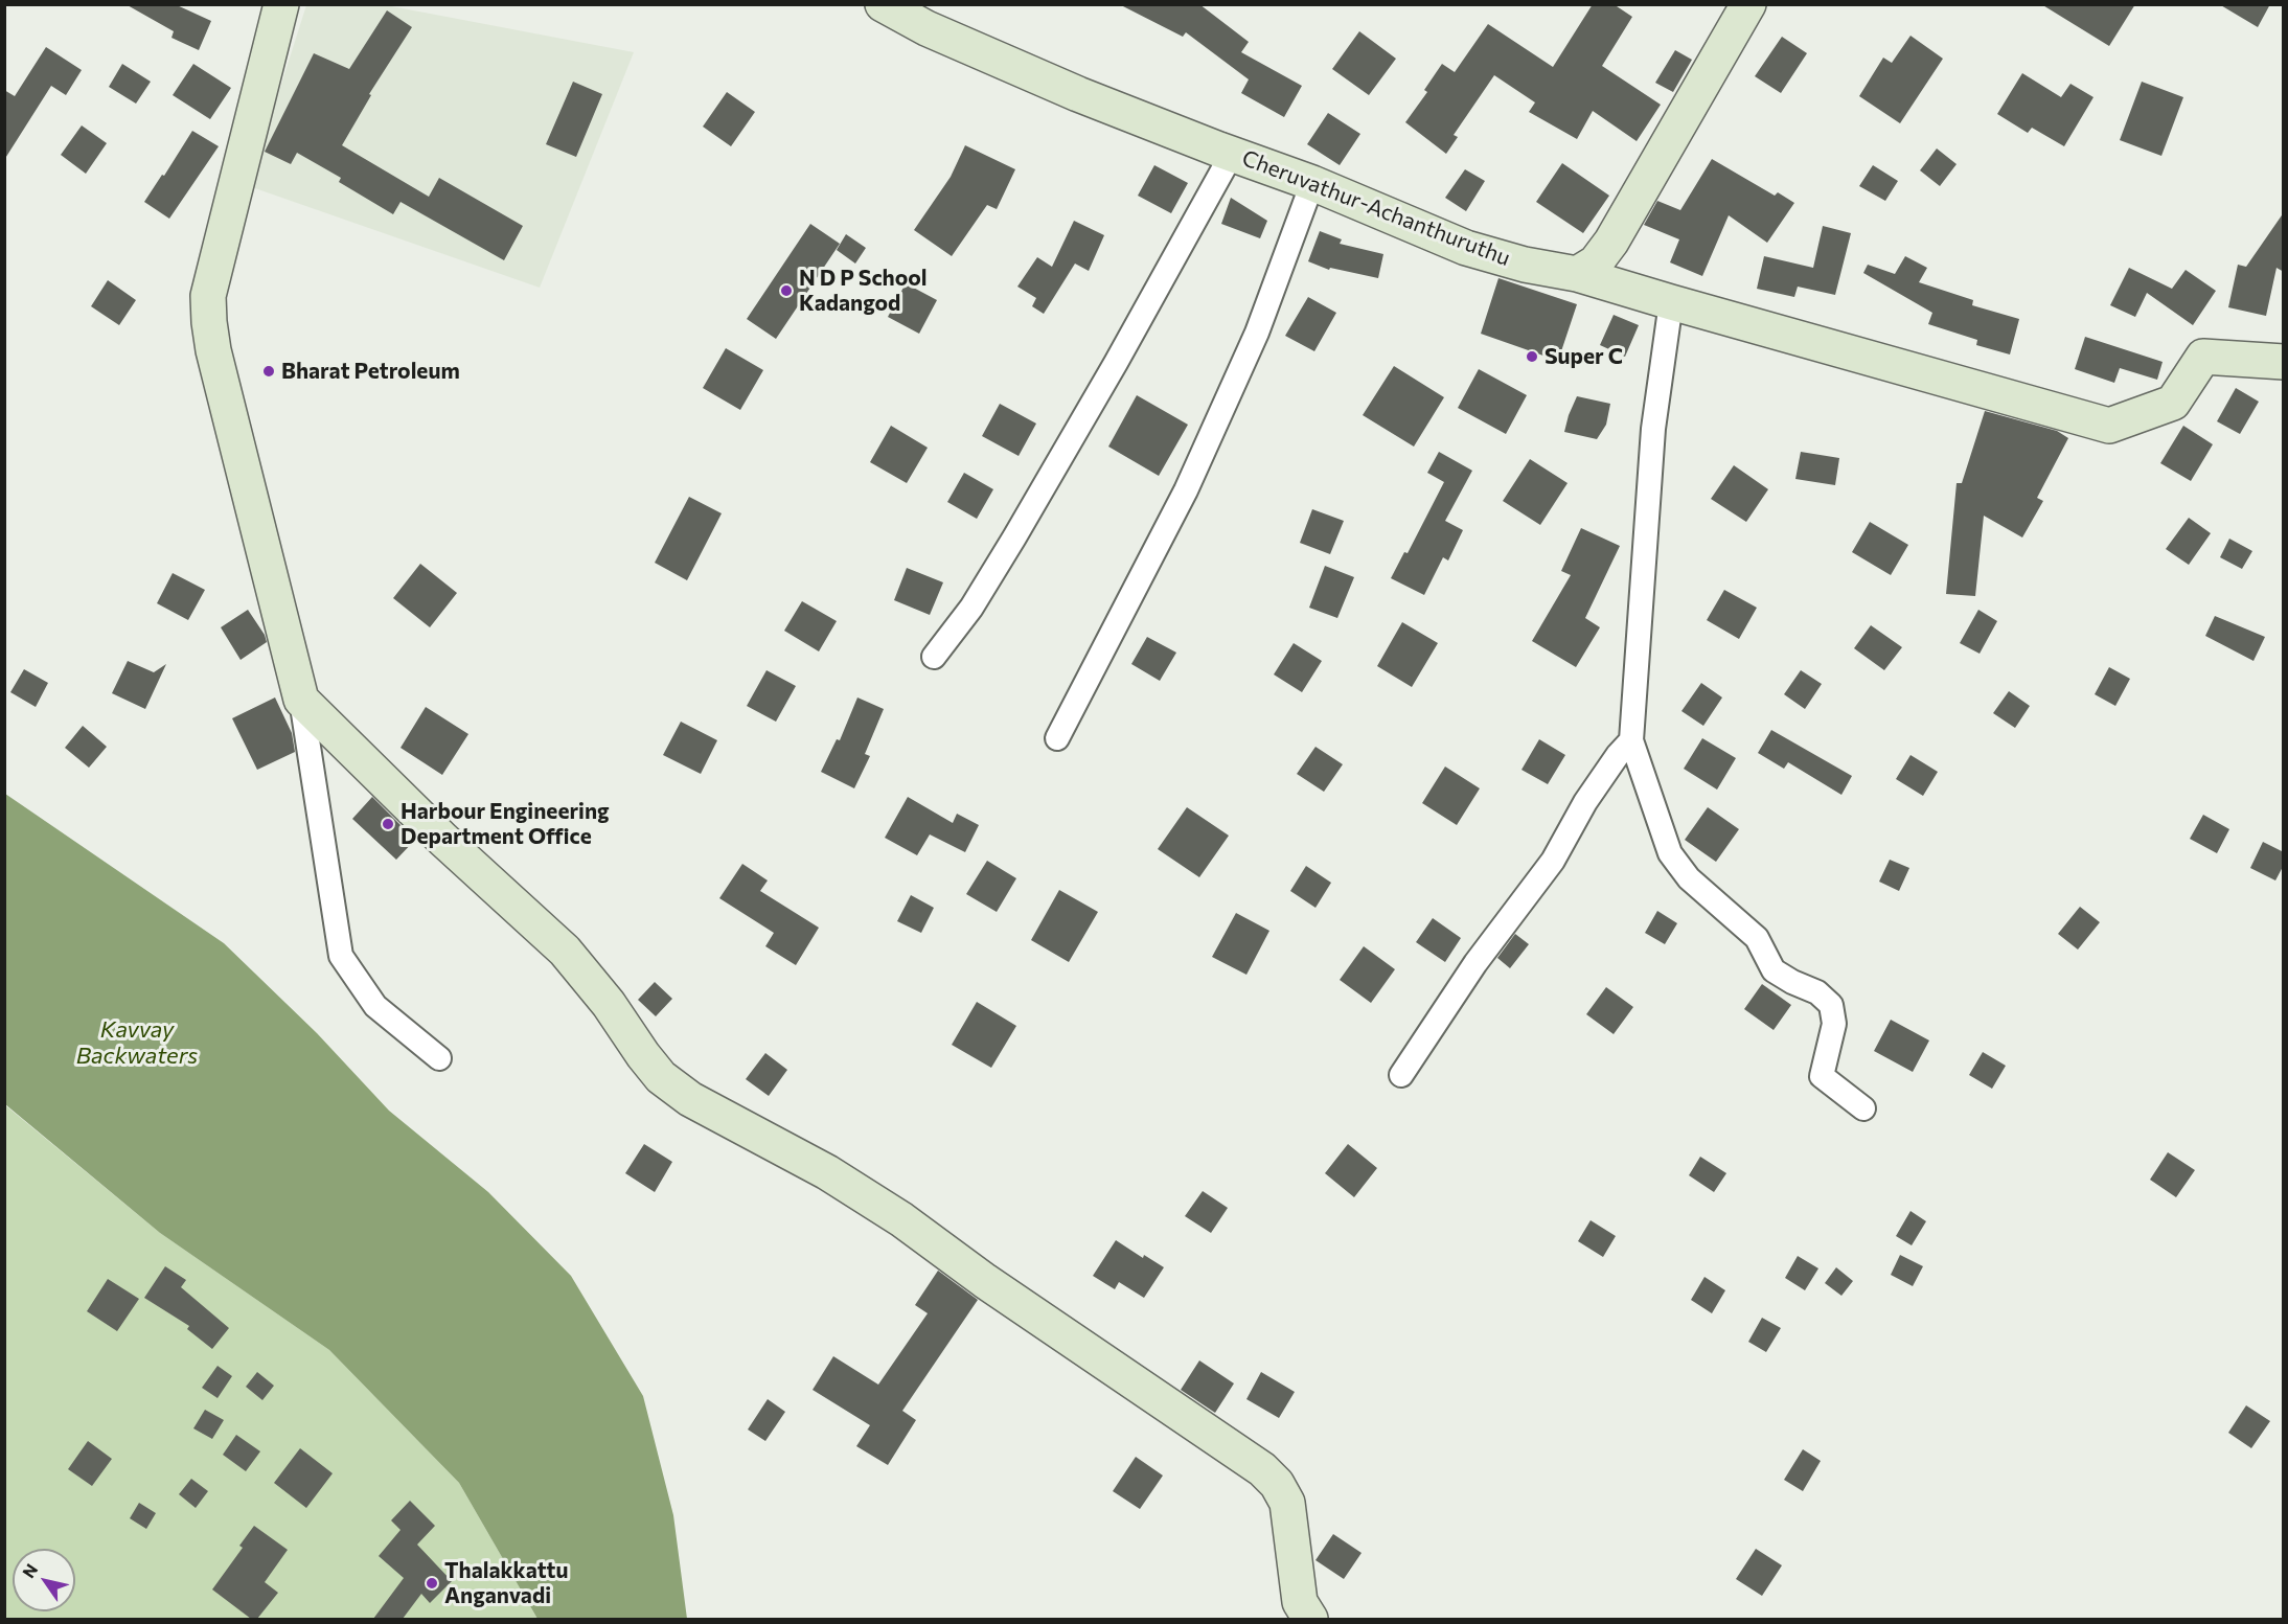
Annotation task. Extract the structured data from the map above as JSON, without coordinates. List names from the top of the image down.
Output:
{
  "streets": {
    "main road": ["Cheruvathur-Achanthuruthu"]
  },
  "water": ["Kavvay Backwaters"],
  "places": [
    "N D P School Kadangod",
    "Super C",
    "Bharat Petroleum",
    "Harbour Engineering Department Office",
    "Thalakkattu Anganvadi"
  ],
  "north": "top left"
}
